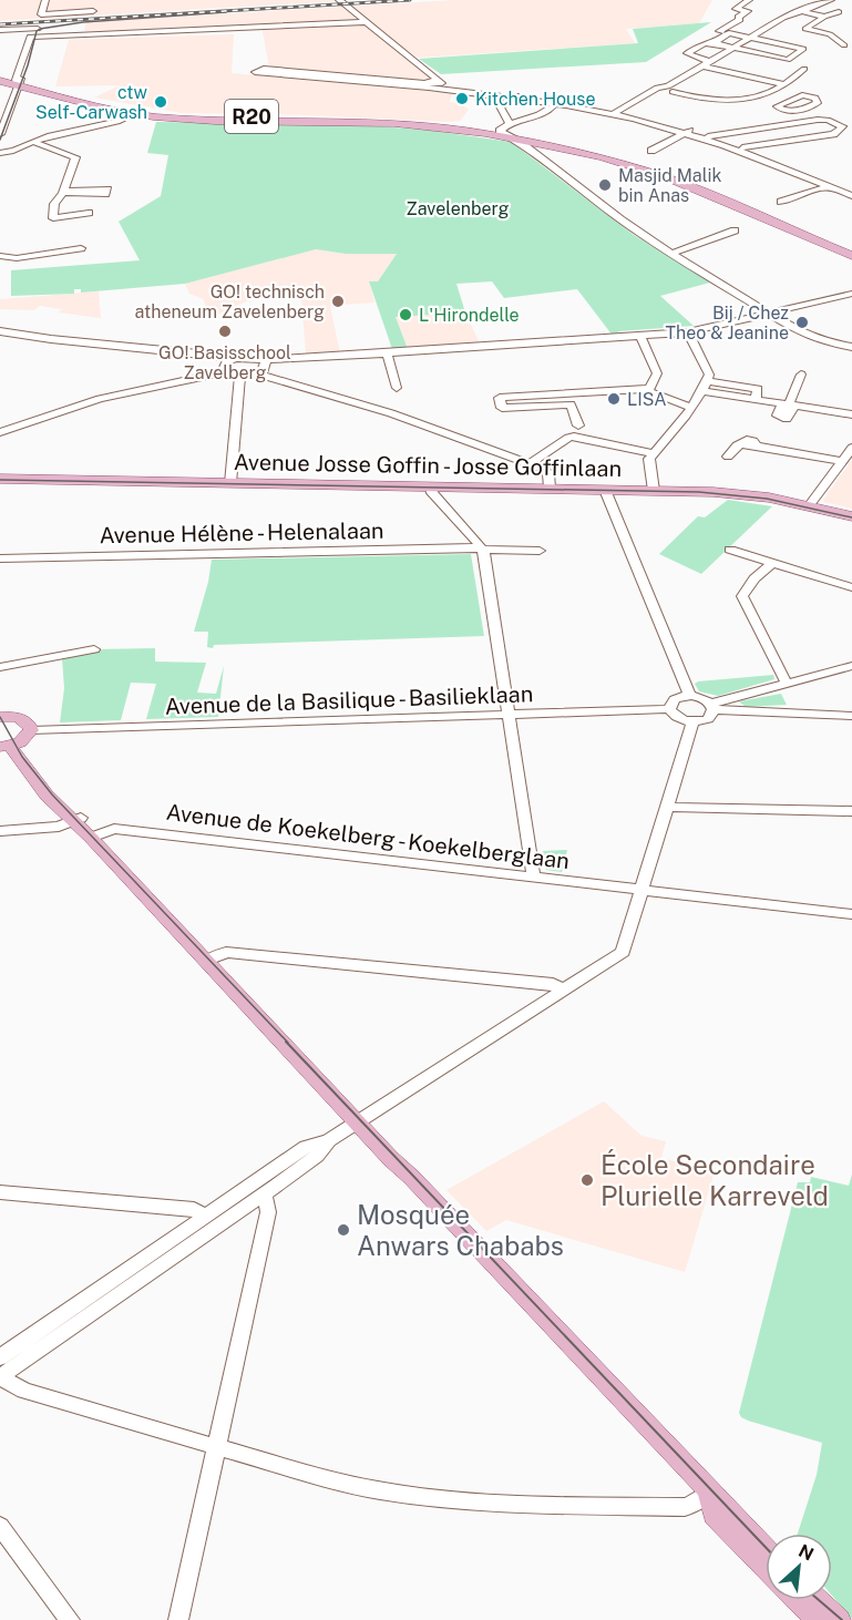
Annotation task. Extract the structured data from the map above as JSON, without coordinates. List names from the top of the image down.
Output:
{
  "streets": {
    "main road": ["R20", "Avenue Josse Goffin - Josse Goffinlaan"],
    "street": ["Avenue Hélène - Helenalaan", "Avenue de la Basilique - Basilieklaan", "Avenue de Koekelberg - Koekelberglaan"]
  },
  "parks": ["Zavelenberg"],
  "places": [
    "Kitchen House",
    "ctw Self-Carwash",
    "Masjid Malik bin Anas",
    "GO! technisch atheneum Zavelenberg",
    "L'Hirondelle",
    "Bij / Chez Theo & Jeanine",
    "GO! Basisschool Zavelberg",
    "LISA",
    "École Secondaire Plurielle Karreveld",
    "Mosquée Anwars Chababs"
  ],
  "north": "top right"
}
